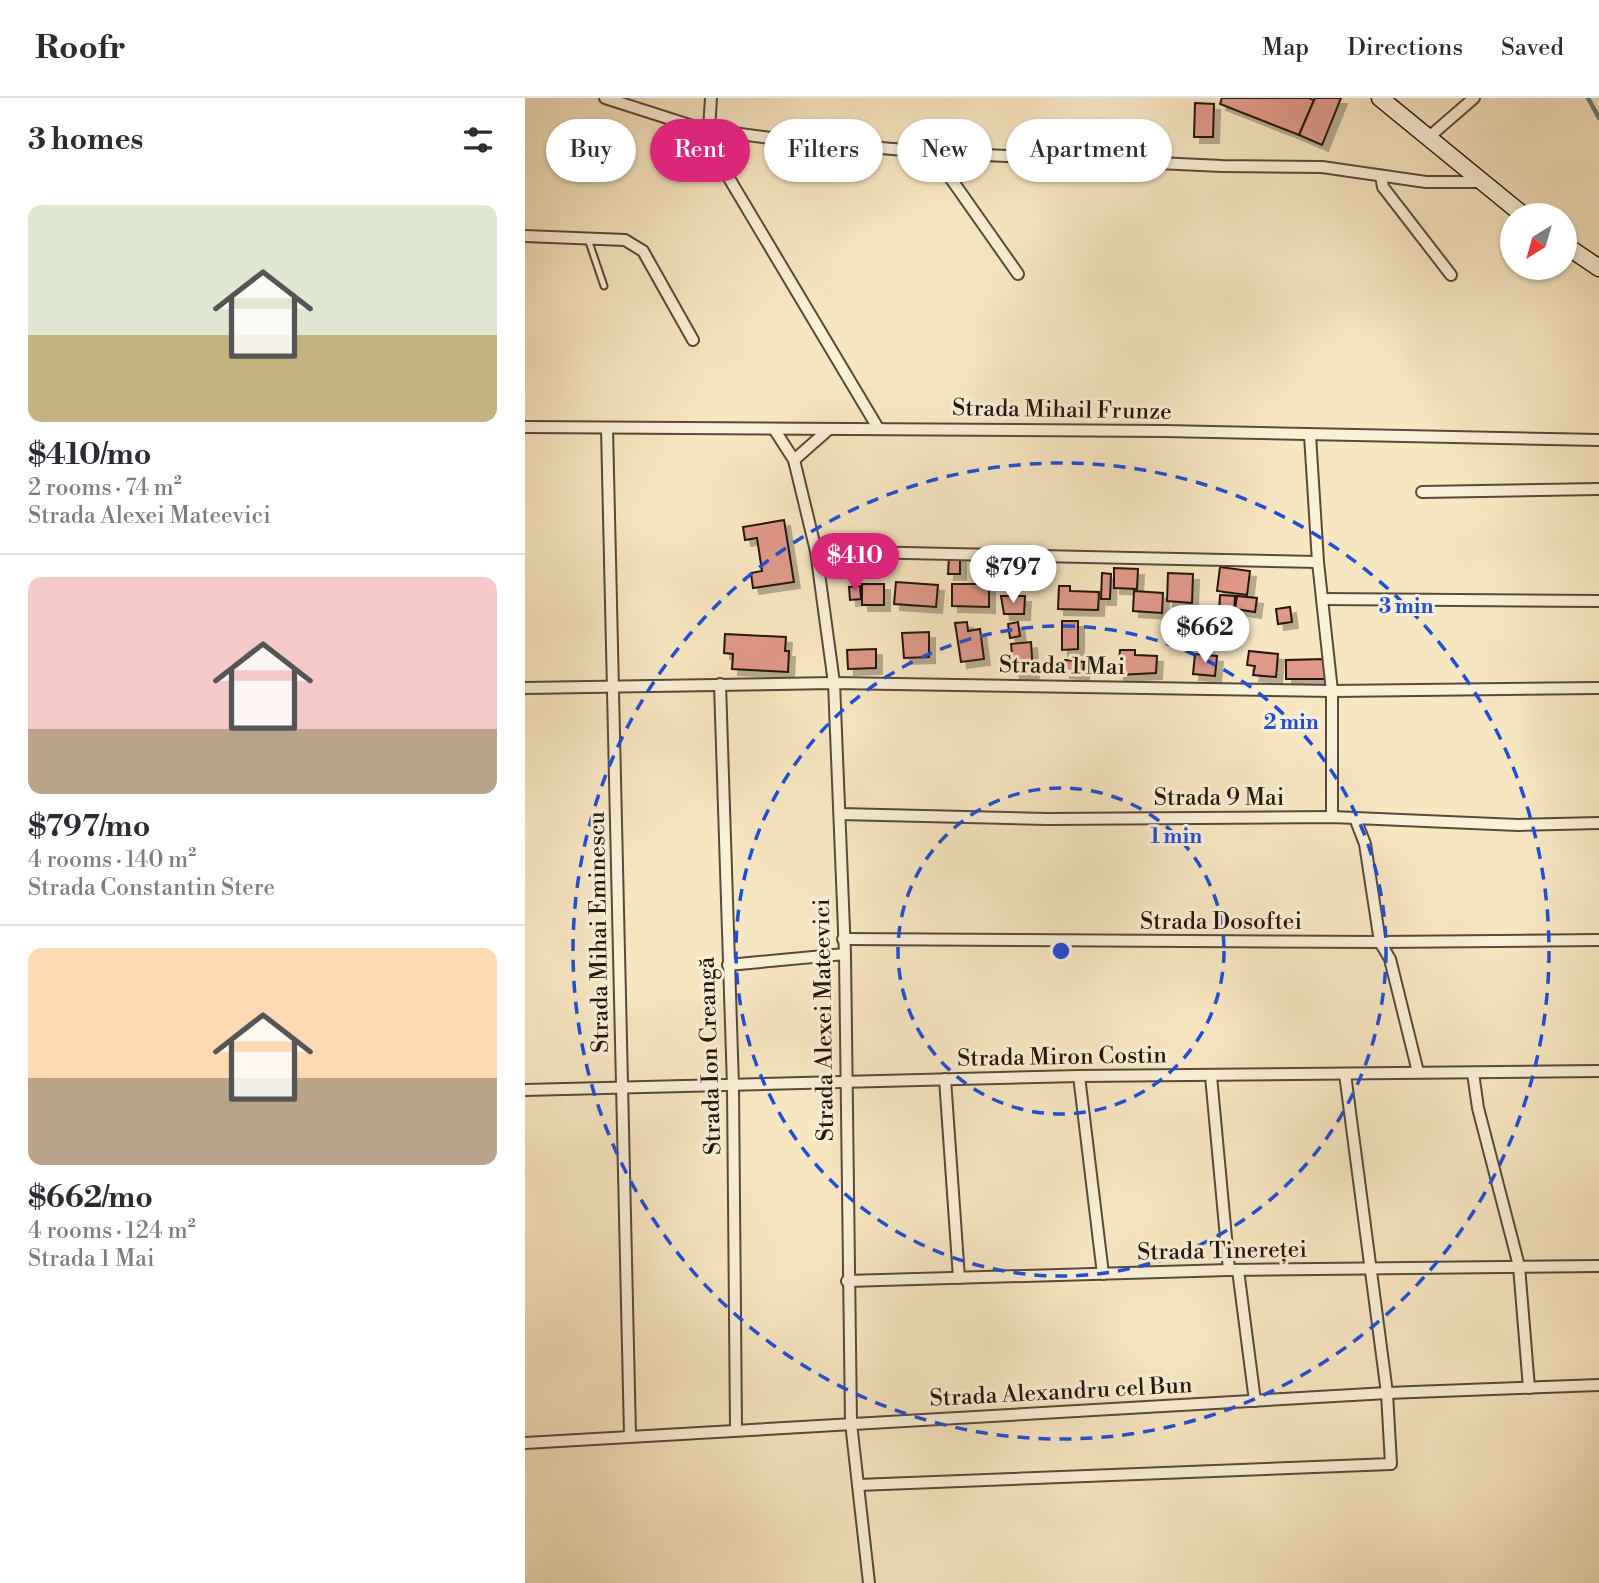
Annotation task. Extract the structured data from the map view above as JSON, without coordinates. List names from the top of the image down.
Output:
{
  "streets": {
    "street": [
      "Strada Mihail Frunze",
      "Strada 1 Mai",
      "Strada 9 Mai",
      "Strada Dosoftei",
      "Strada Mihai Eminescu",
      "Strada Alexei Mateevici",
      "Strada Ion Creangă",
      "Strada Miron Costin",
      "Strada Tinereței",
      "Strada Alexandru cel Bun"
    ]
  },
  "crossings": [
    ["Strada Mihail Frunze", "Strada Mihai Eminescu"],
    ["Strada Mihail Frunze", "Strada Alexei Mateevici"],
    ["Strada 1 Mai", "Strada Mihai Eminescu"],
    ["Strada 1 Mai", "Strada Alexei Mateevici"],
    ["Strada 1 Mai", "Strada Ion Creangă"],
    ["Strada 9 Mai", "Strada Alexei Mateevici"],
    ["Strada Dosoftei", "Strada Alexei Mateevici"],
    ["Strada Mihai Eminescu", "Strada Miron Costin"],
    ["Strada Mihai Eminescu", "Strada Alexandru cel Bun"],
    ["Strada Alexei Mateevici", "Strada Miron Costin"],
    ["Strada Alexei Mateevici", "Strada Tinereței"],
    ["Strada Alexei Mateevici", "Strada Alexandru cel Bun"],
    ["Strada Ion Creangă", "Strada Miron Costin"],
    ["Strada Ion Creangă", "Strada Alexandru cel Bun"]
  ],
  "north": "bottom left",
  "page": {
    "header": "Roofr",
    "nav": ["Map", "Directions", "Saved"],
    "heading": "3 homes",
    "chip": [
      "Buy",
      "Rent",
      "Filters",
      "New",
      "Apartment"
    ],
    "list": [
      {
        "name": "$410/mo",
        "note": "2 rooms · 74 m² · Strada Alexei Mateevici"
      },
      {
        "name": "$797/mo",
        "note": "4 rooms · 140 m² · Strada Constantin Stere"
      },
      {
        "name": "$662/mo",
        "note": "4 rooms · 124 m² · Strada 1 Mai"
      }
    ],
    "price": ["$410", "$797", "$662"]
  },
  "rings": ["3 min", "2 min", "1 min"]
}
